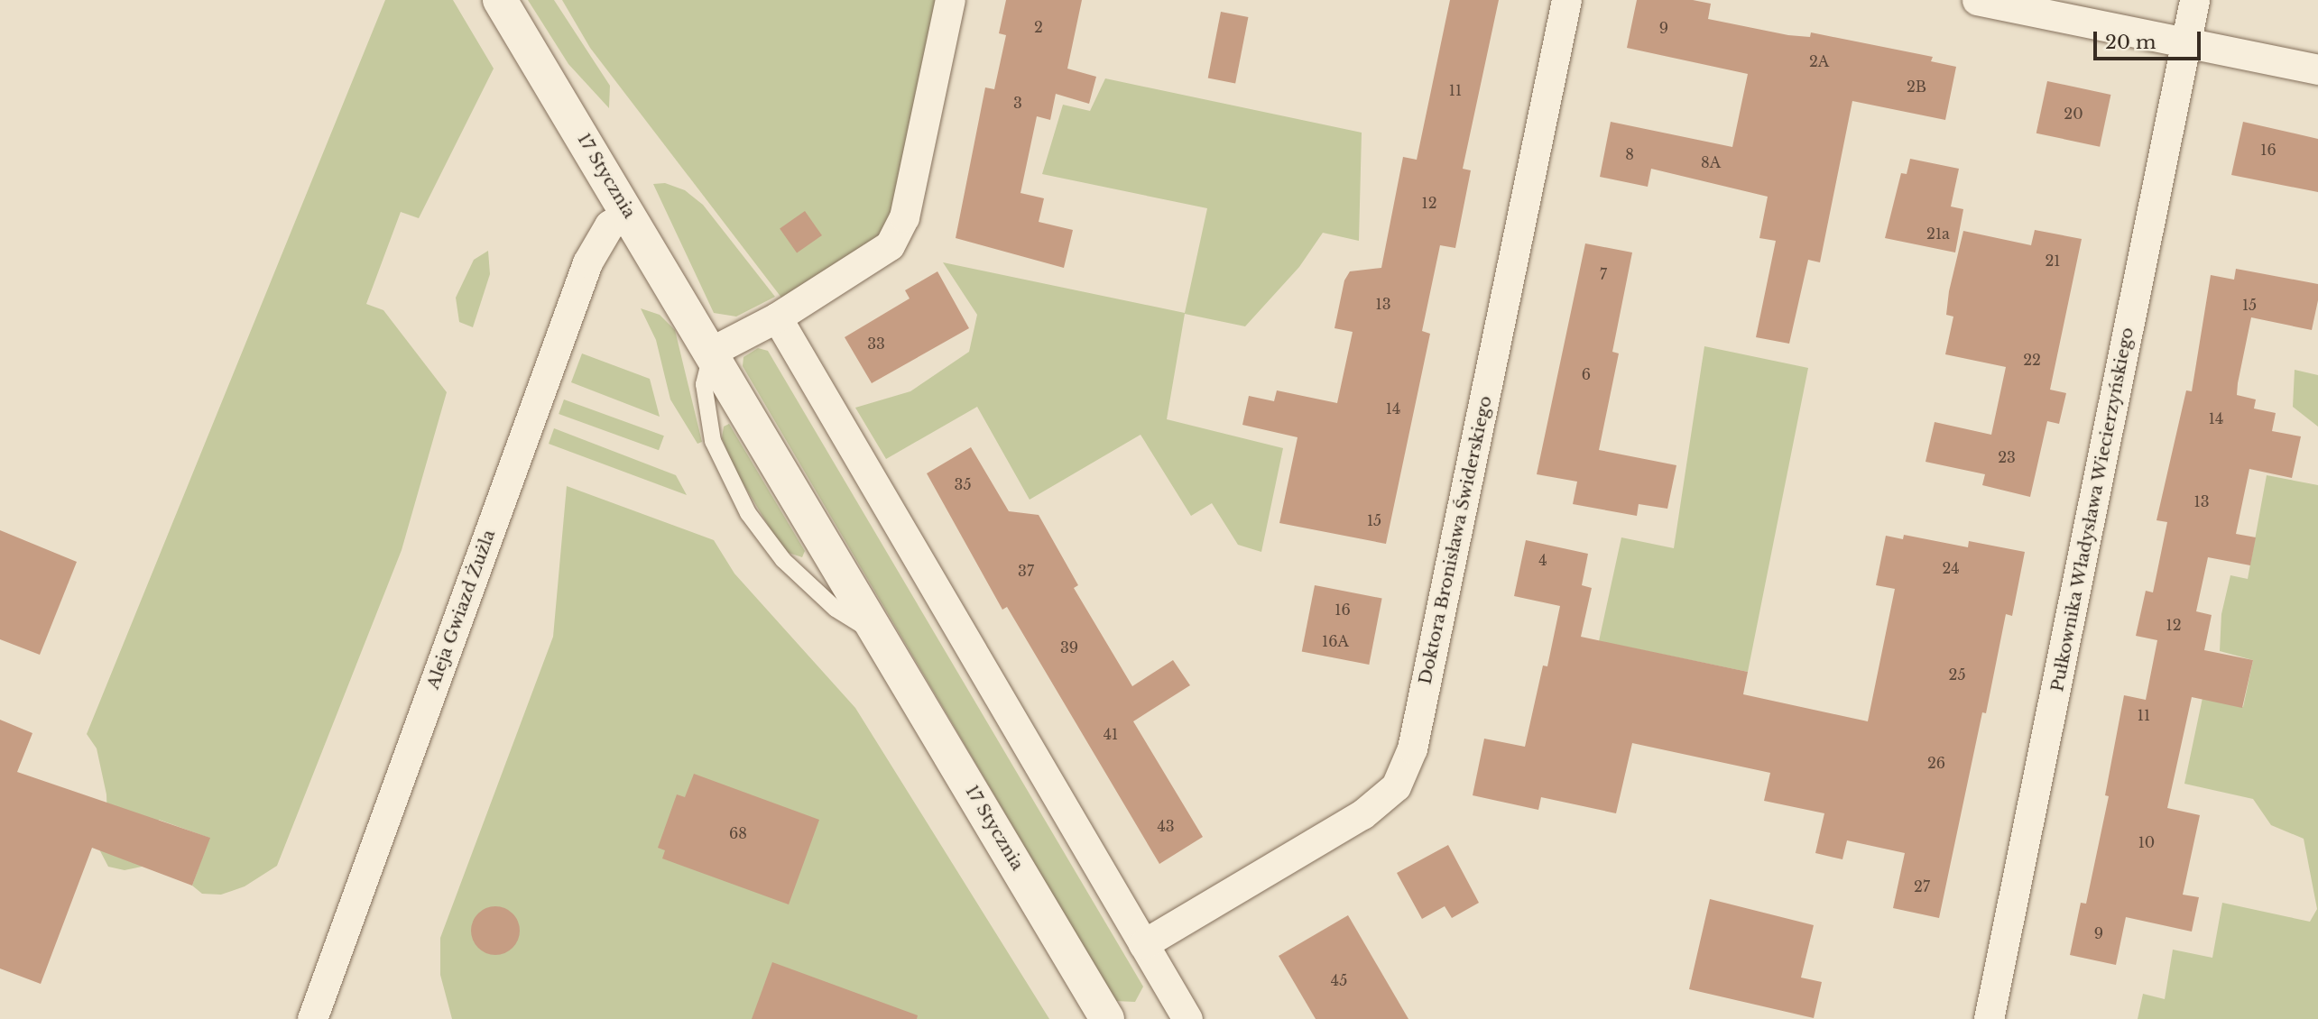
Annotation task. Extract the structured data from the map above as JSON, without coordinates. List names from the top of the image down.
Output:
{
  "streets": {
    "street": [
      "17 Stycznia",
      "Pułkownika Władysława Wiecierzyńskiego",
      "Doktora Bronisława Świderskiego",
      "Aleja Gwiazd Żużla"
    ]
  },
  "crossings": [
    ["17 Stycznia", "Aleja Gwiazd Żużla"]
  ],
  "house_numbers": [
    "2",
    "9",
    "2A",
    "2B",
    "11",
    "3",
    "20",
    "16",
    "8",
    "8A",
    "12",
    "21a",
    "21",
    "7",
    "13",
    "15",
    "33",
    "22",
    "6",
    "14",
    "14",
    "23",
    "35",
    "13",
    "15",
    "4",
    "24",
    "37",
    "16",
    "12",
    "16A",
    "39",
    "25",
    "11",
    "41",
    "26",
    "43",
    "68",
    "10",
    "27",
    "9",
    "45"
  ],
  "scale_bar": "20 m"
}
